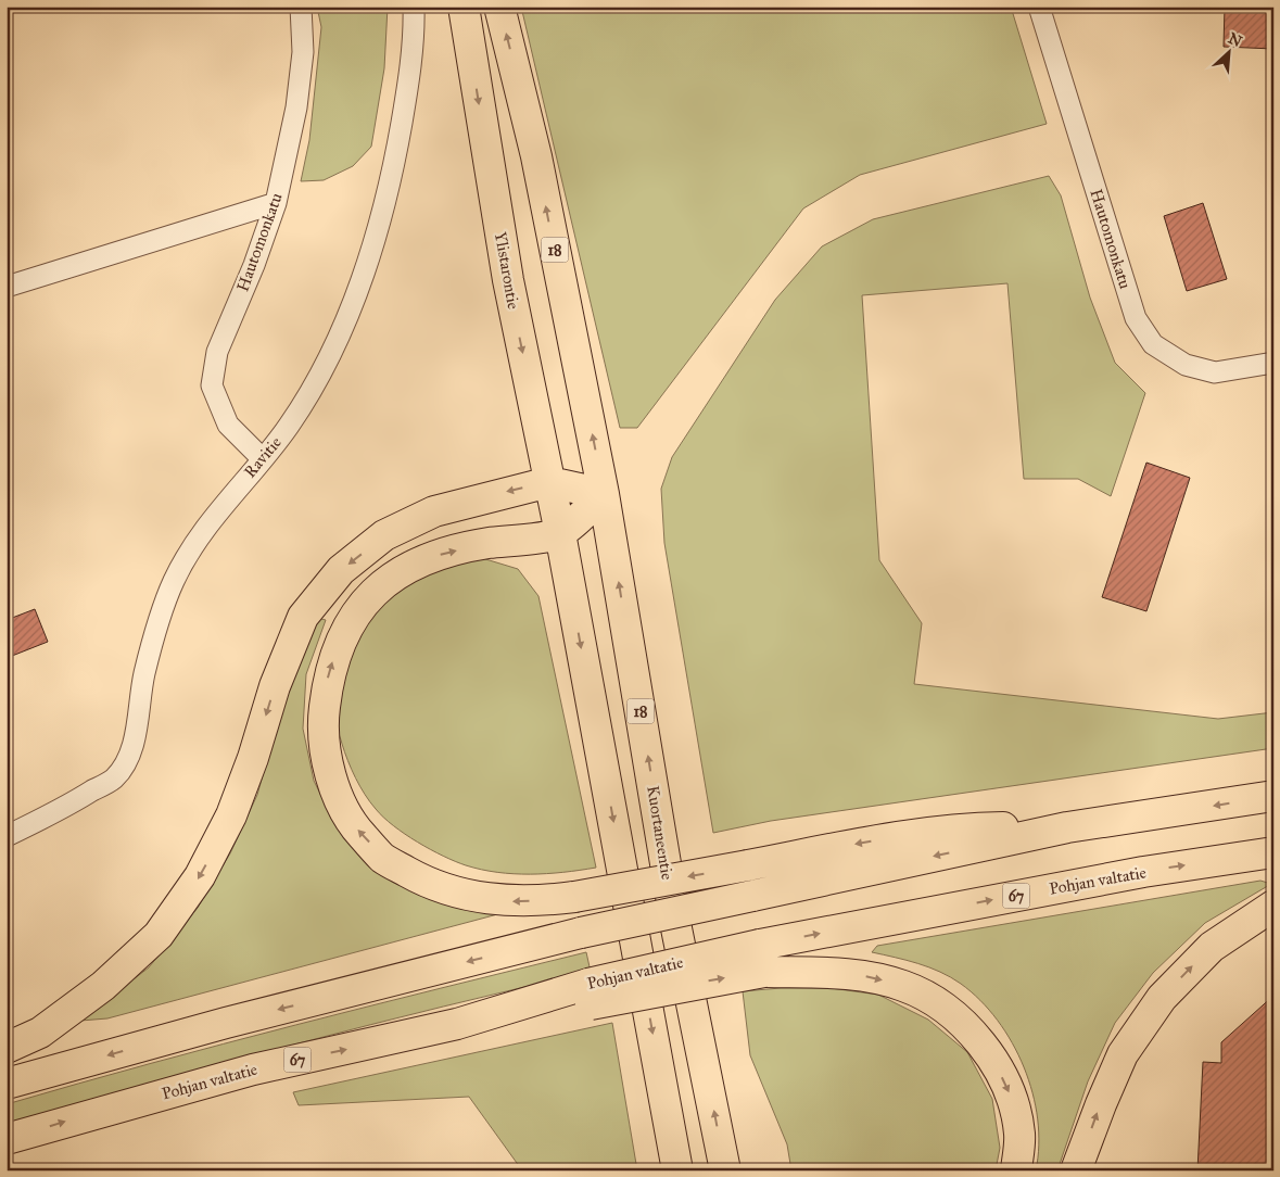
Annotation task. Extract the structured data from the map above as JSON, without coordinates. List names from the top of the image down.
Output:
{
  "streets": {
    "highway": [
      "18",
      "Ylistarontie",
      "Kuortaneentie",
      "Pohjan valtatie",
      "67"
    ],
    "street": ["Hautomonkatu", "Ravitie"]
  },
  "crossings": [
    ["Hautomonkatu", "Ravitie"],
    ["18", "Kuortaneentie"]
  ],
  "north": "top right"
}
